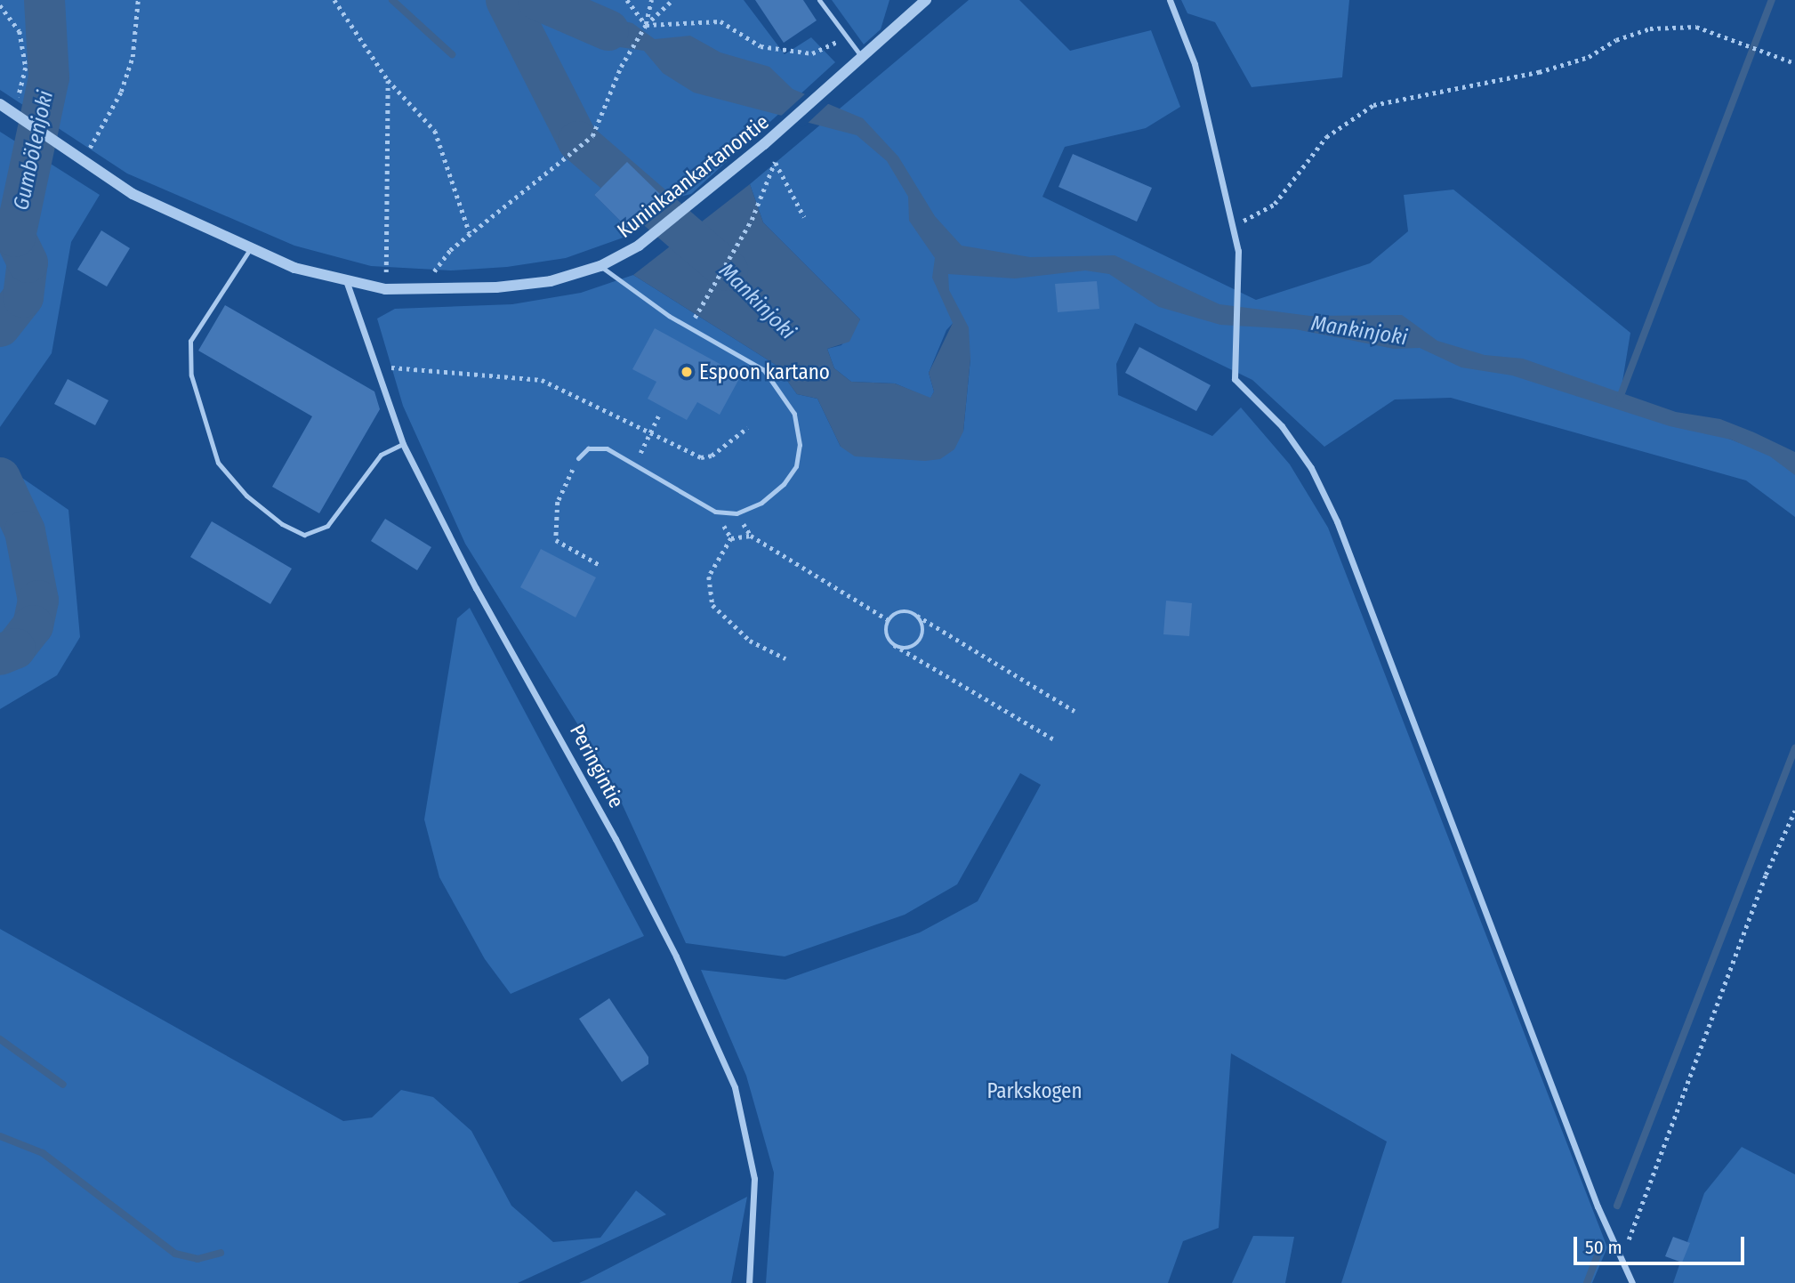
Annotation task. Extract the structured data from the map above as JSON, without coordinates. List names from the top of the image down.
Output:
{
  "streets": {
    "street": ["Kuninkaankartanontie", "Peringintie"]
  },
  "crossings": [
    ["Kuninkaankartanontie", "Peringintie"]
  ],
  "water": ["Gumbölenjoki", "Mankinjoki"],
  "parks": ["Parkskogen"],
  "places": ["Espoon kartano"],
  "scale_bar": "50 m"
}
